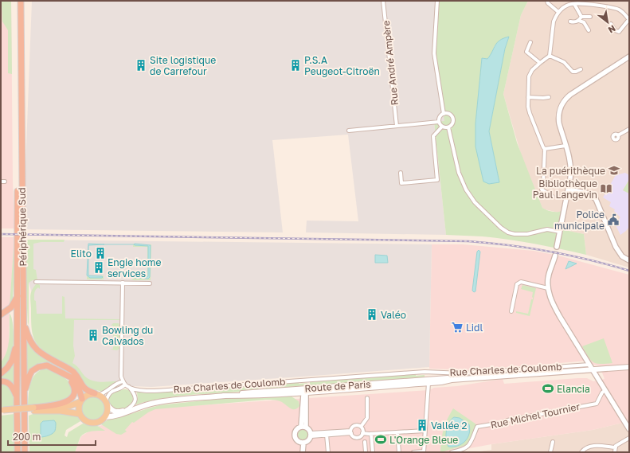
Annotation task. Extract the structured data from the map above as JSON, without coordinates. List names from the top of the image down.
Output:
{
  "streets": {
    "highway": ["Périphérique Sud"],
    "main road": ["Route de Paris"],
    "street": ["Rue André Ampère", "Rue Charles de Coulomb", "Rue Michel Tournier"]
  },
  "crossings": [
    ["Rue Charles de Coulomb", "Route de Paris"]
  ],
  "places": {
    "building": [
      "Site logistique de Carrefour",
      "P.S.A Peugeot-Citroën",
      "Elito",
      "Engie home services",
      "Valéo",
      "Bowling du Calvados",
      "Vallée 2"
    ],
    "school or university": ["La puérithèque"],
    "library": ["Bibliothèque Paul Langevin"],
    "public building": ["Police municipale"],
    "supermarket": ["Lidl"],
    "sports": ["Elancia", "L'Orange Bleue"]
  },
  "scale_bar": "200 m",
  "north": "bottom right"
}
